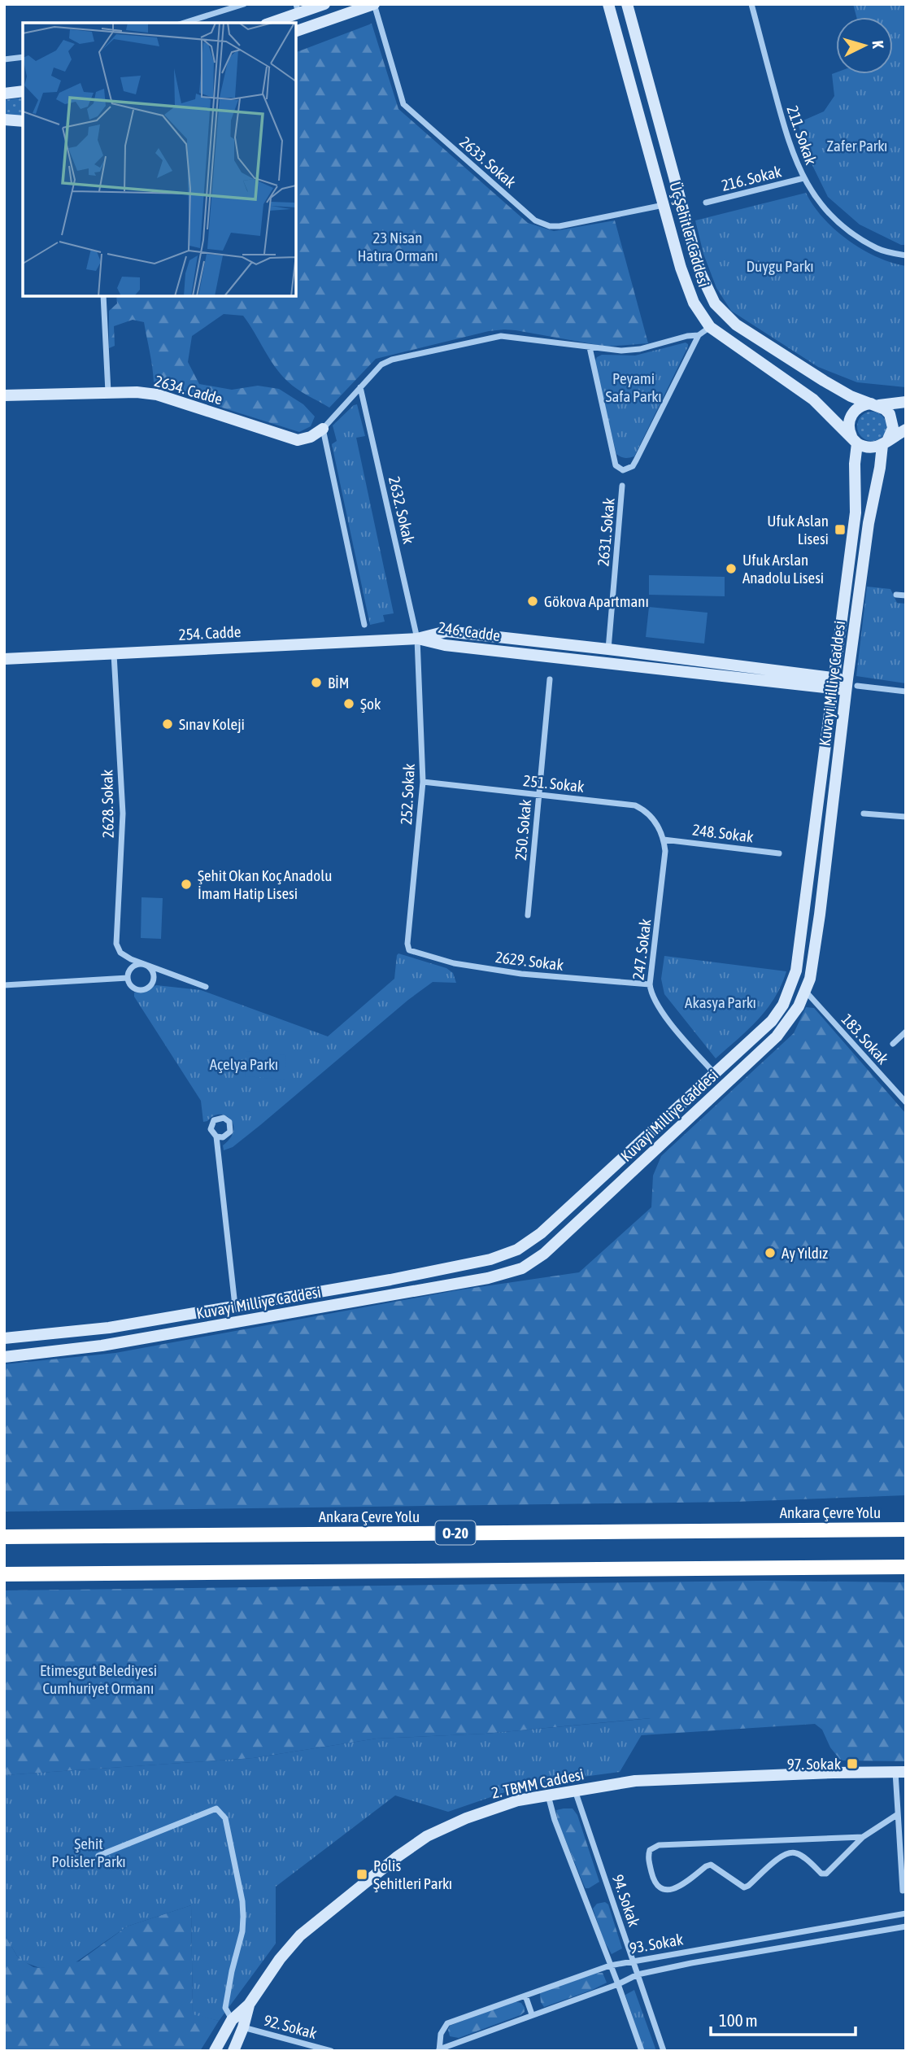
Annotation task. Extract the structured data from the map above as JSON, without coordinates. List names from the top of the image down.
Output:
{
  "streets": {
    "highway": ["Ankara Çevre Yolu", "O-20"],
    "main road": [
      "Üç Şehitler Caddesi",
      "2634. Cadde",
      "246. Cadde",
      "254. Cadde",
      "Kuvayi Milliye Caddesi",
      "2. TBMM Caddesi"
    ],
    "street": [
      "211. Sokak",
      "2633. Sokak",
      "216. Sokak",
      "2632. Sokak",
      "2631. Sokak",
      "251. Sokak",
      "252. Sokak",
      "2628. Sokak",
      "250. Sokak",
      "248. Sokak",
      "247. Sokak",
      "2629. Sokak",
      "183. Sokak",
      "94. Sokak",
      "93. Sokak",
      "92. Sokak"
    ]
  },
  "crossings": [
    ["211. Sokak", "216. Sokak"],
    ["2633. Sokak", "Üç Şehitler Caddesi"],
    ["Üç Şehitler Caddesi", "Kuvayi Milliye Caddesi"],
    ["2632. Sokak", "246. Cadde"],
    ["2632. Sokak", "254. Cadde"],
    ["2632. Sokak", "252. Sokak"],
    ["2631. Sokak", "246. Cadde"],
    ["246. Cadde", "254. Cadde"],
    ["246. Cadde", "Kuvayi Milliye Caddesi"],
    ["246. Cadde", "252. Sokak"],
    ["254. Cadde", "252. Sokak"],
    ["254. Cadde", "2628. Sokak"],
    ["Kuvayi Milliye Caddesi", "247. Sokak"],
    ["Kuvayi Milliye Caddesi", "183. Sokak"],
    ["251. Sokak", "252. Sokak"],
    ["251. Sokak", "250. Sokak"],
    ["251. Sokak", "248. Sokak"],
    ["251. Sokak", "247. Sokak"],
    ["252. Sokak", "2629. Sokak"],
    ["248. Sokak", "247. Sokak"],
    ["247. Sokak", "2629. Sokak"],
    ["2. TBMM Caddesi", "94. Sokak"],
    ["2. TBMM Caddesi", "92. Sokak"],
    ["94. Sokak", "93. Sokak"]
  ],
  "parks": [
    "Zafer Parkı",
    "23 Nisan Hatıra Ormanı",
    "Duygu Parkı",
    "Peyami Safa Parkı",
    "Akasya Parkı",
    "Açelya Parkı",
    "Etimesgut Belediyesi Cumhuriyet Ormanı",
    "Şehit Polisler Parkı"
  ],
  "places": {
    "transit": ["Ufuk Aslan Lisesi", "97. Sokak", "Polis Şehitleri Parkı"],
    "other": [
      "Ufuk Arslan Anadolu Lisesi",
      "Gökova Apartmanı",
      "BİM",
      "Şok",
      "Sınav Koleji",
      "Şehit Okan Koç Anadolu İmam Hatip Lisesi",
      "Ay Yıldız"
    ]
  },
  "scale_bar": "100 m",
  "north": "right"
}
